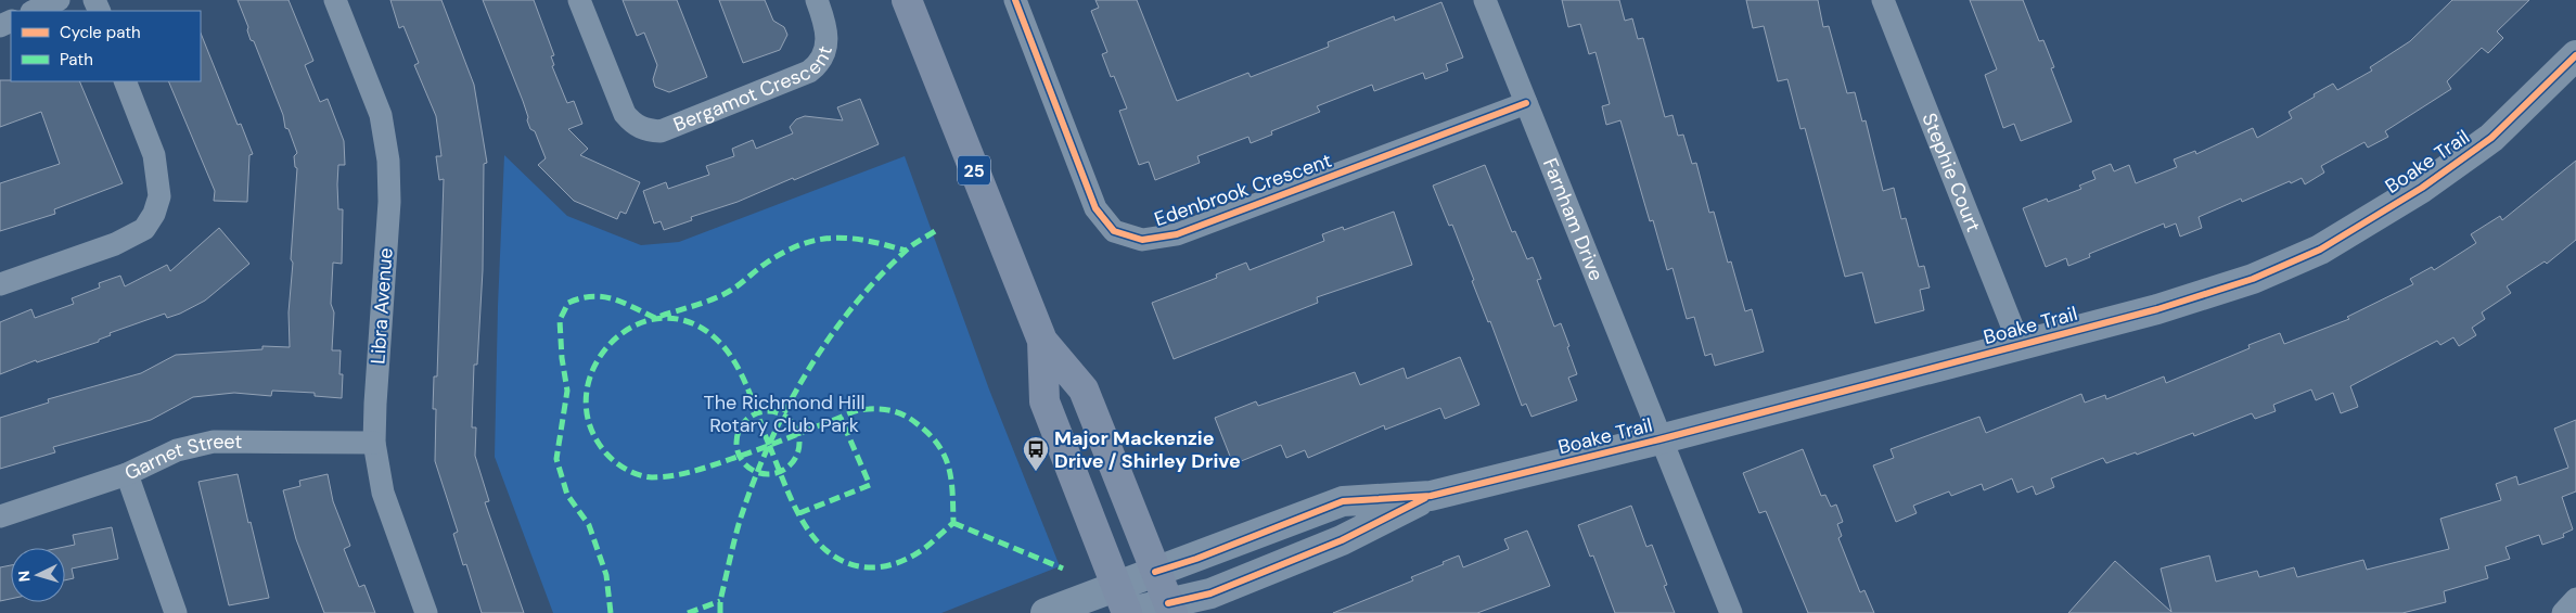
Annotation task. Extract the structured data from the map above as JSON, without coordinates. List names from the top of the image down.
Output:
{
  "streets": {
    "main road": ["25"],
    "street": [
      "Bergamot Crescent",
      "Boake Trail",
      "Stephie Court",
      "Edenbrook Crescent",
      "Farnham Drive",
      "Libra Avenue",
      "Garnet Street"
    ]
  },
  "crossings": [
    ["Boake Trail", "25"],
    ["Boake Trail", "Stephie Court"],
    ["Boake Trail", "Farnham Drive"],
    ["Edenbrook Crescent", "Farnham Drive"],
    ["Libra Avenue", "Garnet Street"]
  ],
  "parks": ["The Richmond Hill Rotary Club Park"],
  "places": {
    "bus stop": ["Major Mackenzie Drive / Shirley Drive"]
  },
  "legend": ["Cycle path", "Path"],
  "north": "left"
}
